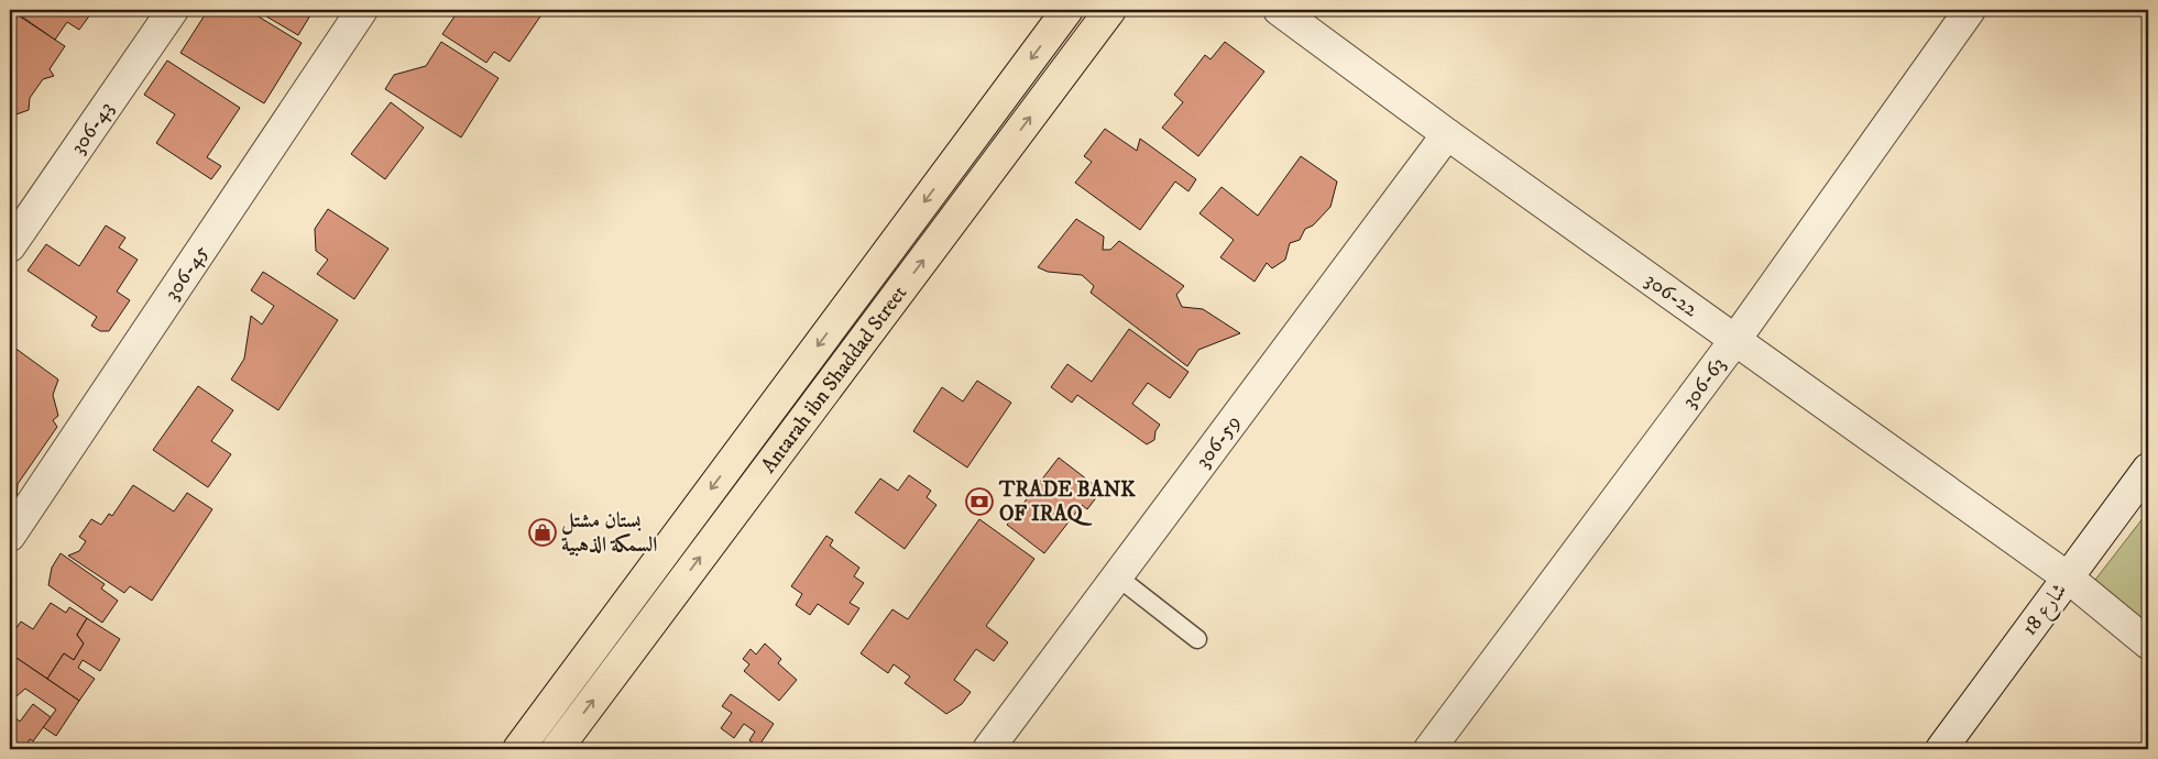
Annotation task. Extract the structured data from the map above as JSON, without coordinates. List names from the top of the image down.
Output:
{
  "streets": {
    "main road": ["Antarah ibn Shaddad Street"],
    "street": [
      "306-43",
      "306-45",
      "306-22",
      "306-63",
      "306-59",
      "شارع 18"
    ]
  },
  "crossings": [
    ["306-22", "306-63"],
    ["306-22", "306-59"],
    ["306-22", "شارع 18"]
  ],
  "places": {
    "bank": ["TRADE BANK OF IRAQ"],
    "shop": ["بستان مشتل السمكة الذهبية"]
  }
}
